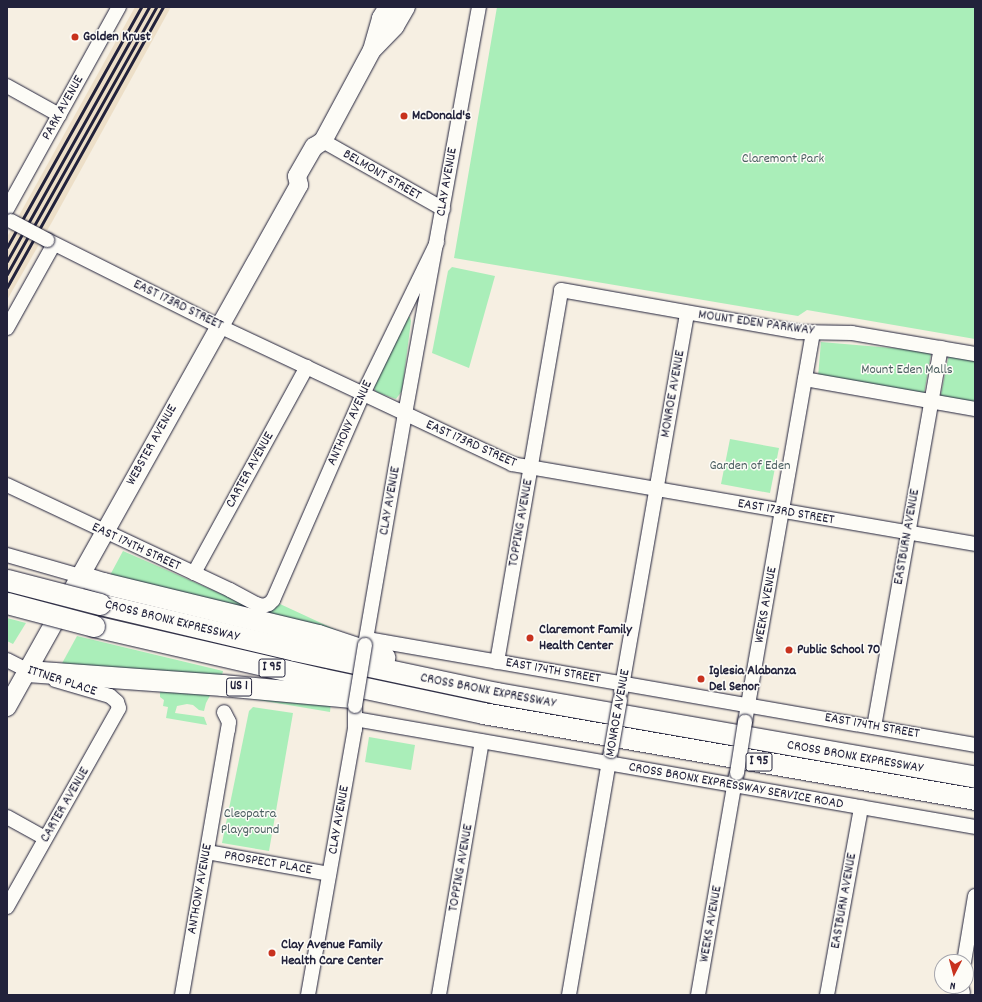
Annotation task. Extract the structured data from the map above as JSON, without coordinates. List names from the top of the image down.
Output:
{
  "streets": {
    "highway": ["CROSS BRONX EXPRESSWAY", "I 95", "US 1"],
    "main road": ["WEBSTER AVENUE"],
    "street": [
      "PARK AVENUE",
      "BELMONT STREET",
      "CLAY AVENUE",
      "EAST 173RD STREET",
      "MOUNT EDEN PARKWAY",
      "MONROE AVENUE",
      "ANTHONY AVENUE",
      "CARTER AVENUE",
      "TOPPING AVENUE",
      "EASTBURN AVENUE",
      "EAST 174TH STREET",
      "WEEKS AVENUE",
      "ITTNER PLACE",
      "CROSS BRONX EXPRESSWAY SERVICE ROAD",
      "PROSPECT PLACE"
    ]
  },
  "crossings": [
    ["PARK AVENUE", "EAST 173RD STREET"],
    ["BELMONT STREET", "CLAY AVENUE"],
    ["BELMONT STREET", "WEBSTER AVENUE"],
    ["CLAY AVENUE", "EAST 173RD STREET"],
    ["CLAY AVENUE", "ANTHONY AVENUE"],
    ["CLAY AVENUE", "EAST 174TH STREET"],
    ["CLAY AVENUE", "CROSS BRONX EXPRESSWAY SERVICE ROAD"],
    ["CLAY AVENUE", "PROSPECT PLACE"],
    ["EAST 173RD STREET", "MONROE AVENUE"],
    ["EAST 173RD STREET", "ANTHONY AVENUE"],
    ["EAST 173RD STREET", "WEBSTER AVENUE"],
    ["EAST 173RD STREET", "CARTER AVENUE"],
    ["EAST 173RD STREET", "TOPPING AVENUE"],
    ["EAST 173RD STREET", "EASTBURN AVENUE"],
    ["EAST 173RD STREET", "WEEKS AVENUE"],
    ["MOUNT EDEN PARKWAY", "MONROE AVENUE"],
    ["MOUNT EDEN PARKWAY", "TOPPING AVENUE"],
    ["MOUNT EDEN PARKWAY", "EASTBURN AVENUE"],
    ["MOUNT EDEN PARKWAY", "WEEKS AVENUE"],
    ["MONROE AVENUE", "EAST 174TH STREET"],
    ["MONROE AVENUE", "CROSS BRONX EXPRESSWAY SERVICE ROAD"],
    ["ANTHONY AVENUE", "EAST 174TH STREET"],
    ["ANTHONY AVENUE", "PROSPECT PLACE"],
    ["WEBSTER AVENUE", "EAST 174TH STREET"],
    ["WEBSTER AVENUE", "ITTNER PLACE"],
    ["WEBSTER AVENUE", "US 1"],
    ["CARTER AVENUE", "EAST 174TH STREET"],
    ["CARTER AVENUE", "ITTNER PLACE"],
    ["TOPPING AVENUE", "EAST 174TH STREET"],
    ["TOPPING AVENUE", "CROSS BRONX EXPRESSWAY SERVICE ROAD"],
    ["EASTBURN AVENUE", "EAST 174TH STREET"],
    ["EASTBURN AVENUE", "CROSS BRONX EXPRESSWAY SERVICE ROAD"],
    ["EAST 174TH STREET", "WEEKS AVENUE"],
    ["WEEKS AVENUE", "CROSS BRONX EXPRESSWAY SERVICE ROAD"],
    ["CROSS BRONX EXPRESSWAY", "US 1"],
    ["ITTNER PLACE", "US 1"]
  ],
  "parks": [
    "Claremont Park",
    "Mount Eden Malls",
    "Garden of Eden",
    "Cleopatra Playground"
  ],
  "places": [
    "Golden Krust",
    "McDonald's",
    "Claremont Family Health Center",
    "Public School 70",
    "Iglesia Alabanza Del Senor",
    "Clay Avenue Family Health Care Center"
  ],
  "north": "bottom"
}
